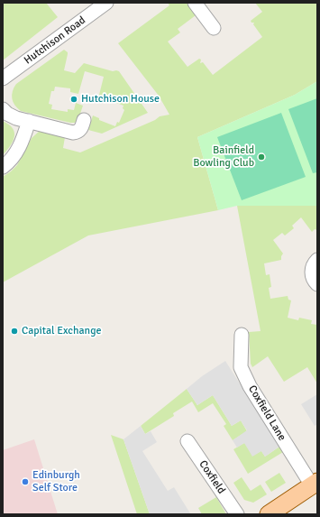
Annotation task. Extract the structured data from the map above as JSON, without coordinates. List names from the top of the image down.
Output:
{
  "streets": {
    "street": ["Hutchison Road", "Coxfield Lane", "Coxfield"]
  },
  "places": [
    "Hutchison House",
    "Bainfield Bowling Club",
    "Capital Exchange",
    "Edinburgh Self Store"
  ]
}
